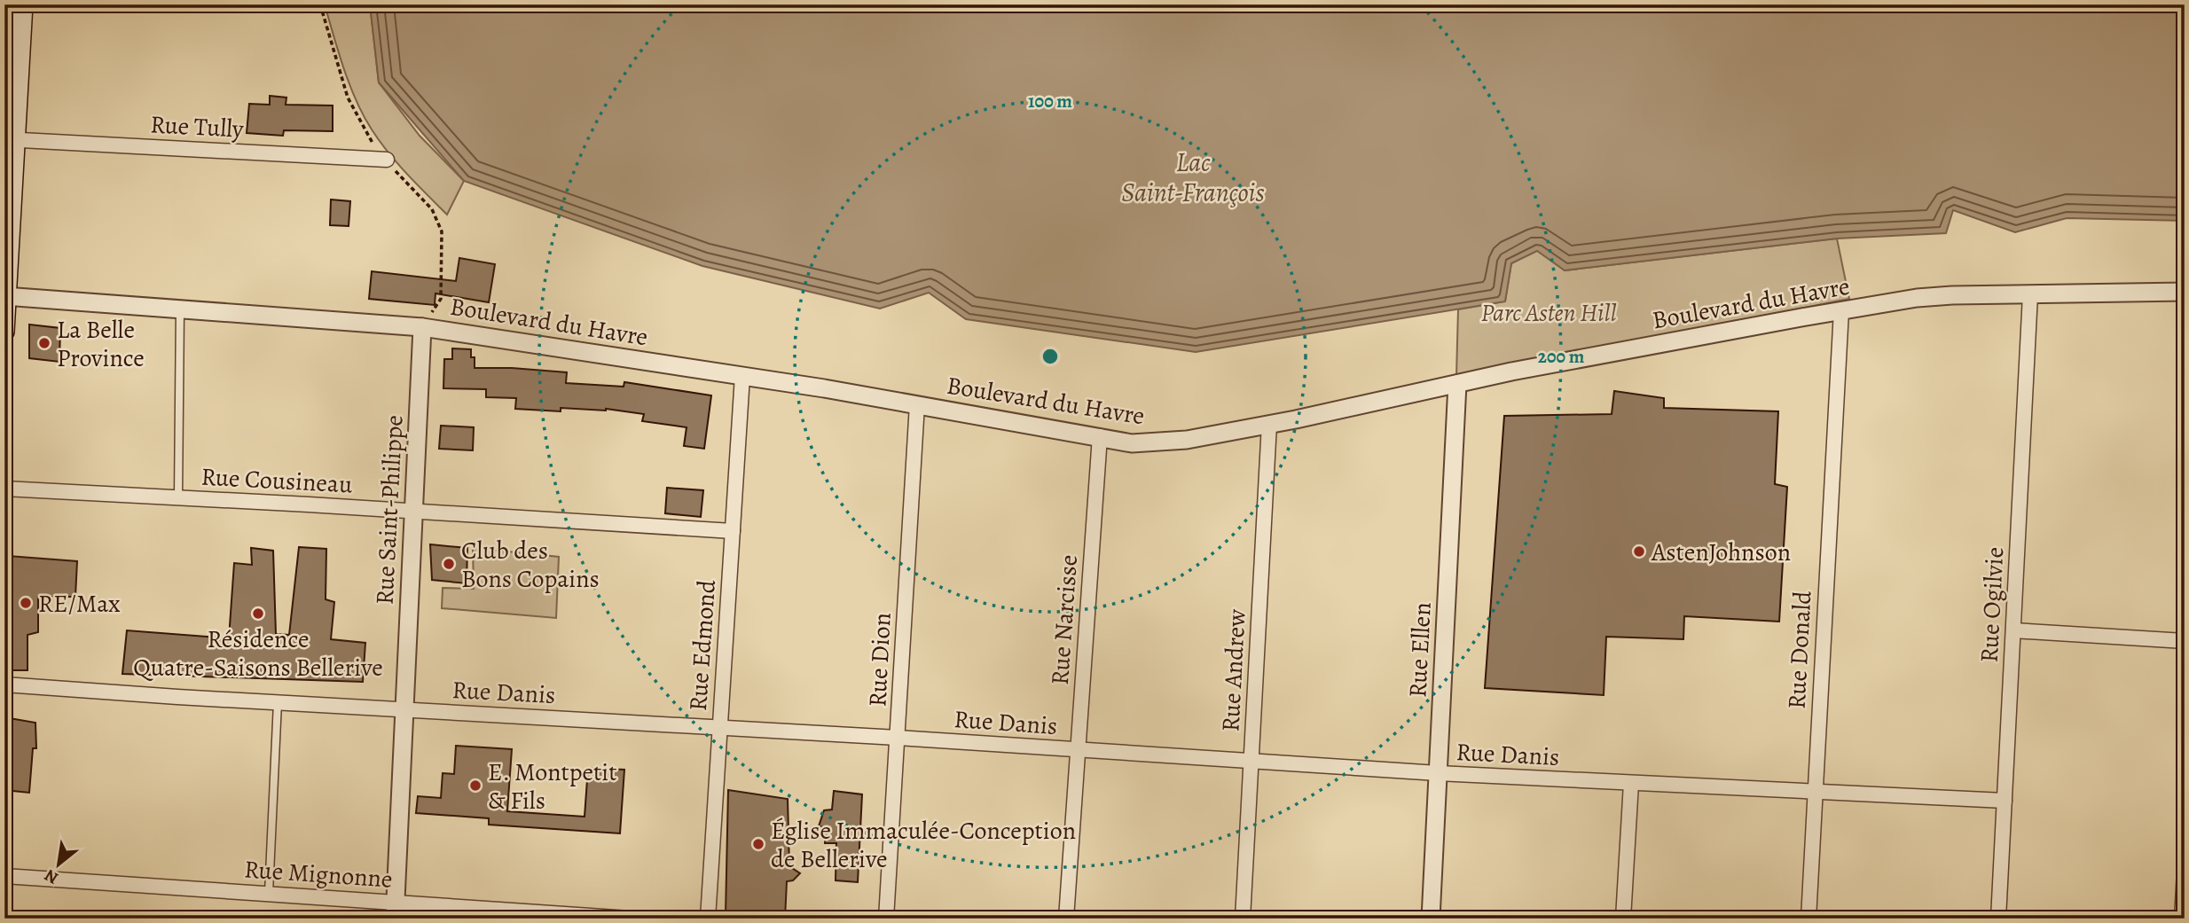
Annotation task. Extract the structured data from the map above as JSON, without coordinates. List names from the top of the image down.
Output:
{
  "streets": {
    "street": [
      "Rue Tully",
      "Boulevard du Havre",
      "Rue Cousineau",
      "Rue Saint-Philippe",
      "Rue Ogilvie",
      "Rue Narcisse",
      "Rue Edmond",
      "Rue Ellen",
      "Rue Donald",
      "Rue Dion",
      "Rue Andrew",
      "Rue Danis",
      "Rue Mignonne"
    ]
  },
  "crossings": [
    ["Boulevard du Havre", "Rue Saint-Philippe"],
    ["Boulevard du Havre", "Rue Ogilvie"],
    ["Boulevard du Havre", "Rue Narcisse"],
    ["Boulevard du Havre", "Rue Edmond"],
    ["Boulevard du Havre", "Rue Ellen"],
    ["Boulevard du Havre", "Rue Donald"],
    ["Boulevard du Havre", "Rue Dion"],
    ["Boulevard du Havre", "Rue Andrew"],
    ["Rue Cousineau", "Rue Saint-Philippe"],
    ["Rue Cousineau", "Rue Edmond"],
    ["Rue Saint-Philippe", "Rue Danis"],
    ["Rue Saint-Philippe", "Rue Mignonne"],
    ["Rue Ogilvie", "Rue Danis"],
    ["Rue Narcisse", "Rue Danis"],
    ["Rue Edmond", "Rue Danis"],
    ["Rue Ellen", "Rue Danis"],
    ["Rue Donald", "Rue Danis"],
    ["Rue Dion", "Rue Danis"],
    ["Rue Andrew", "Rue Danis"]
  ],
  "water": ["Lac Saint-François"],
  "parks": ["Parc Asten Hill"],
  "places": [
    "La Belle Province",
    "AstenJohnson",
    "Club des Bons Copains",
    "RE/Max",
    "Résidence Quatre-Saisons Bellerive",
    "E. Montpetit & Fils",
    "Église Immaculée-Conception de Bellerive"
  ],
  "north": "bottom left",
  "rings": ["100 m", "200 m"]
}
